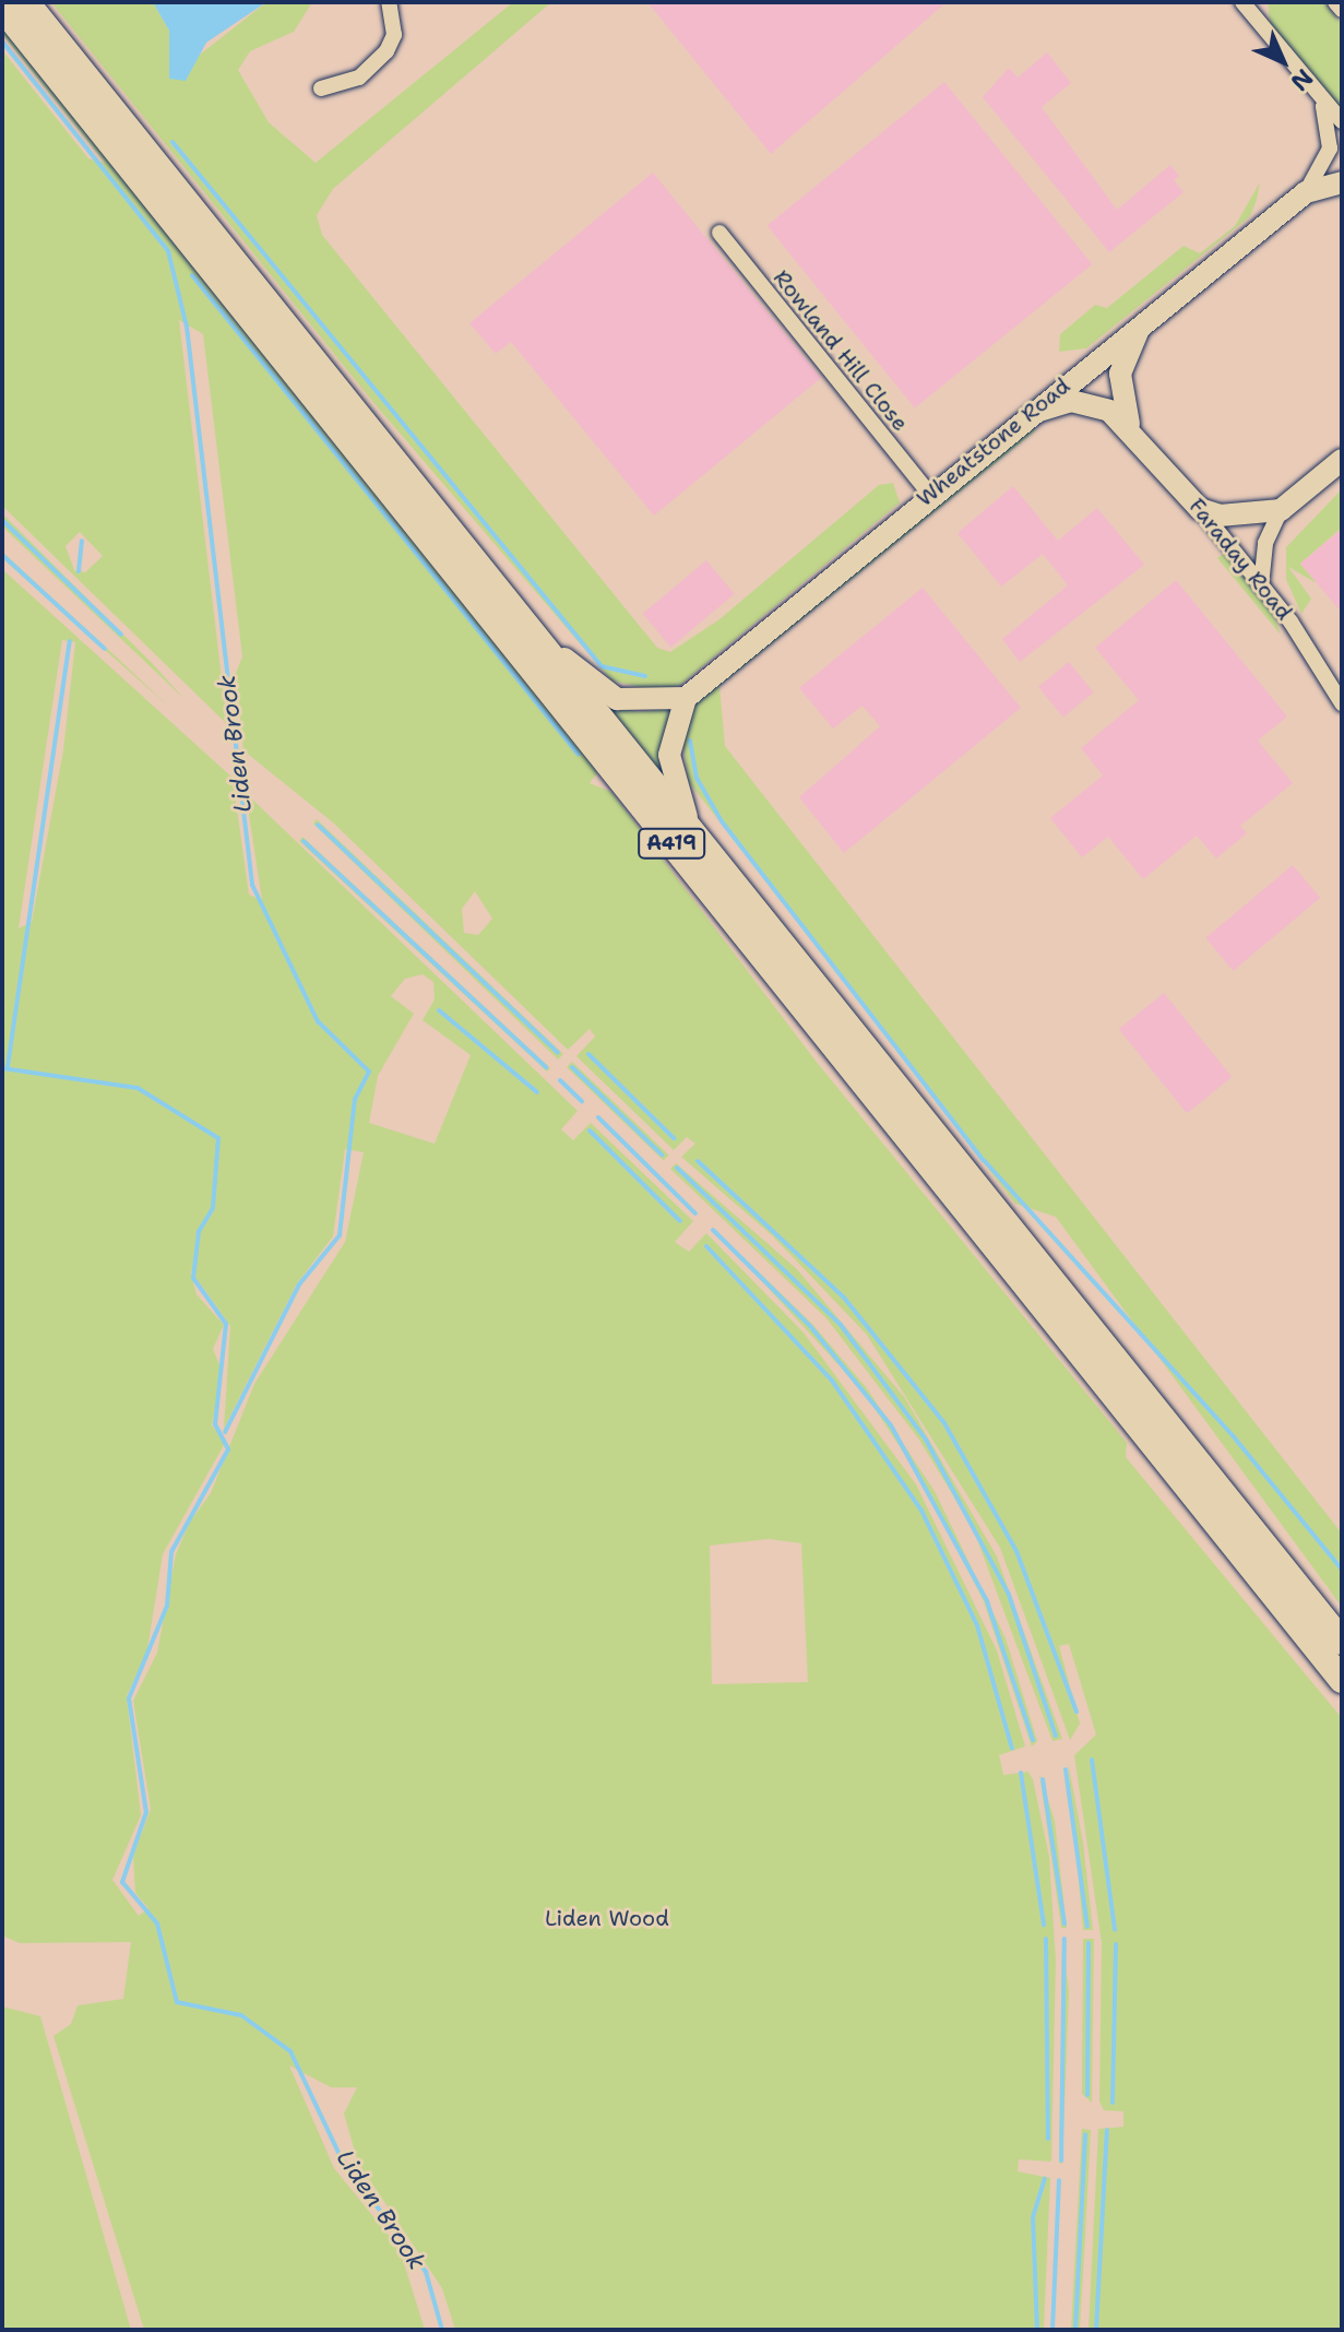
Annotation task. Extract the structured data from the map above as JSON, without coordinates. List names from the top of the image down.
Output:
{
  "streets": {
    "highway": ["A419"],
    "main road": ["Wheatstone Road", "Faraday Road"],
    "street": ["Rowland Hill Close"]
  },
  "crossings": [
    ["Rowland Hill Close", "Wheatstone Road"],
    ["Wheatstone Road", "Faraday Road"]
  ],
  "water": ["Liden Brook"],
  "parks": ["Liden Wood"],
  "north": "bottom right"
}
